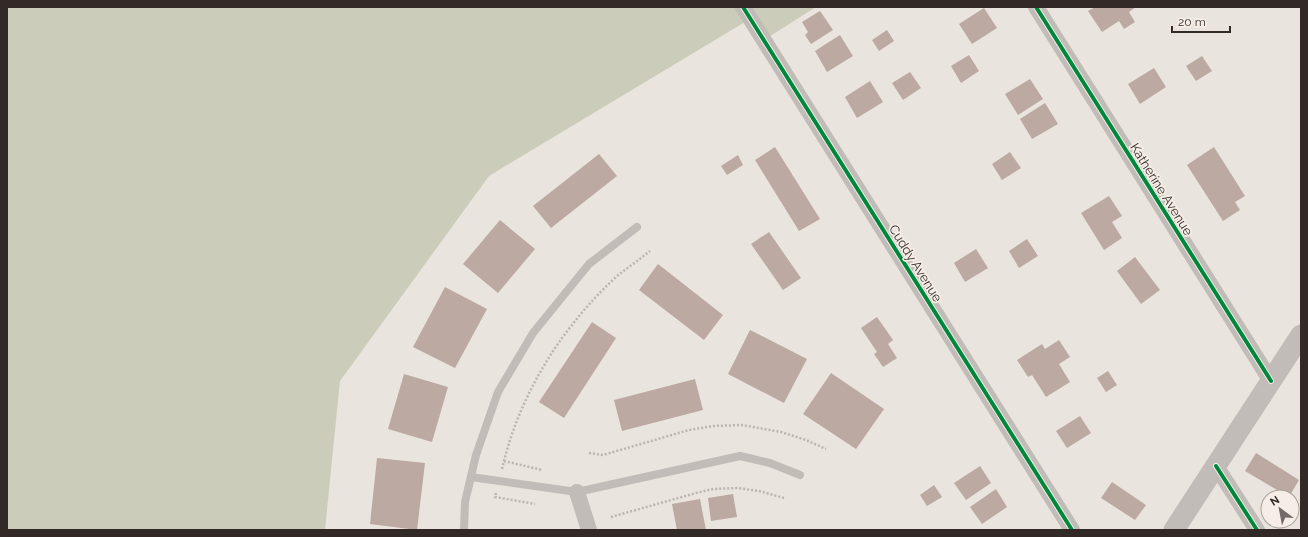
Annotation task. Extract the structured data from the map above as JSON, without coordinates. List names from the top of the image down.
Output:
{
  "streets": {
    "street": ["Katherine Avenue", "Cuddy Avenue"]
  },
  "scale_bar": "20 m",
  "north": "top left"
}
